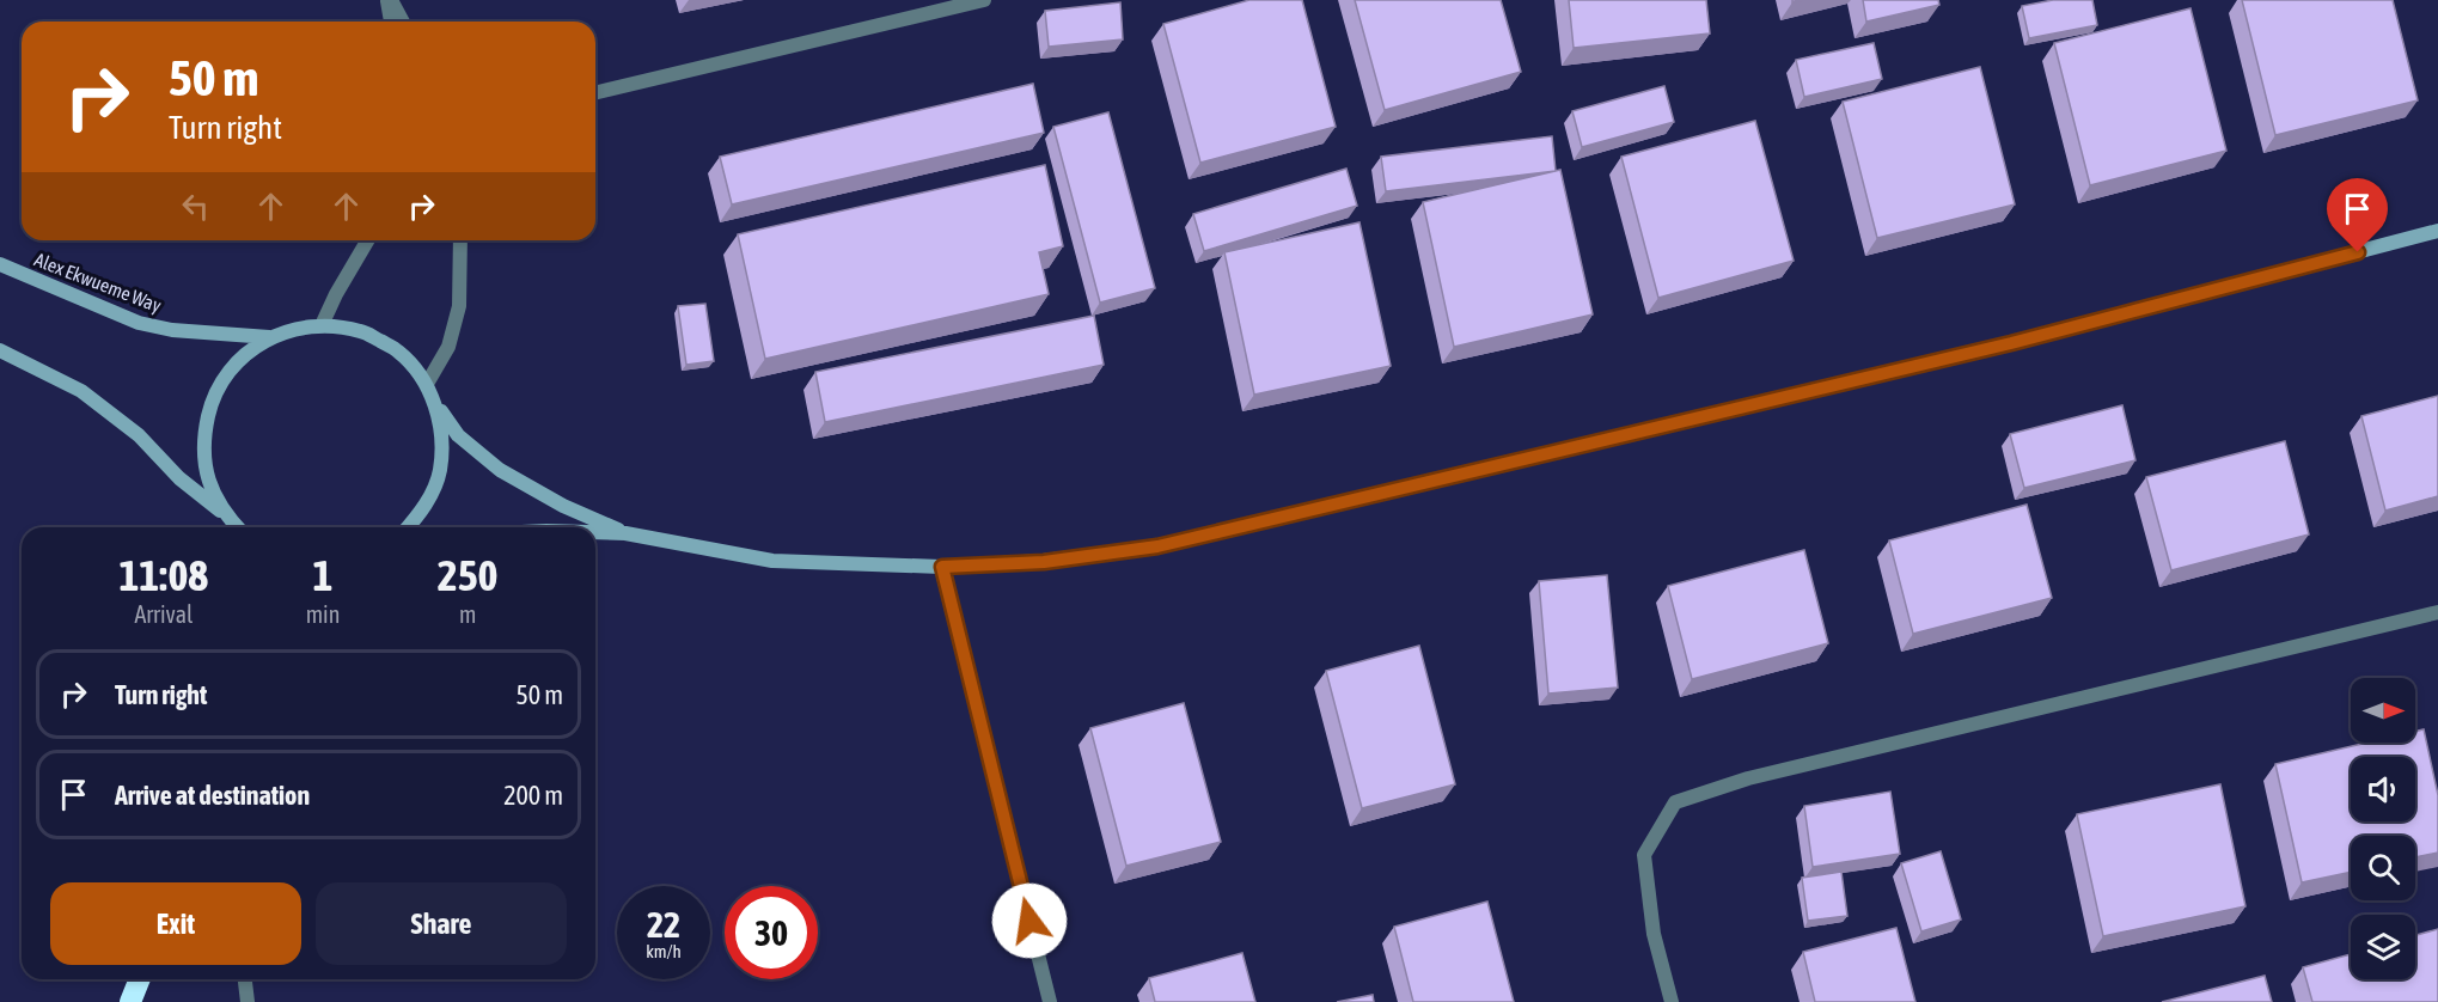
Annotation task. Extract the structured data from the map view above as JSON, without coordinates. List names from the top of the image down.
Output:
{
  "streets": {
    "street": ["Alex Ekwueme Way"]
  },
  "north": "right",
  "page": {
    "turn": ["50 m", "Turn right"],
    "eta": [
      "11:08",
      "Arrival",
      "1",
      "min",
      "250",
      "m"
    ],
    "list": [
      {
        "name": "Turn right",
        "value": "50 m"
      },
      {
        "name": "Arrive at destination",
        "value": "200 m"
      }
    ],
    "buttons": ["Exit", "Share"],
    "speed": "22 km/h",
    "limit": "30"
  }
}
